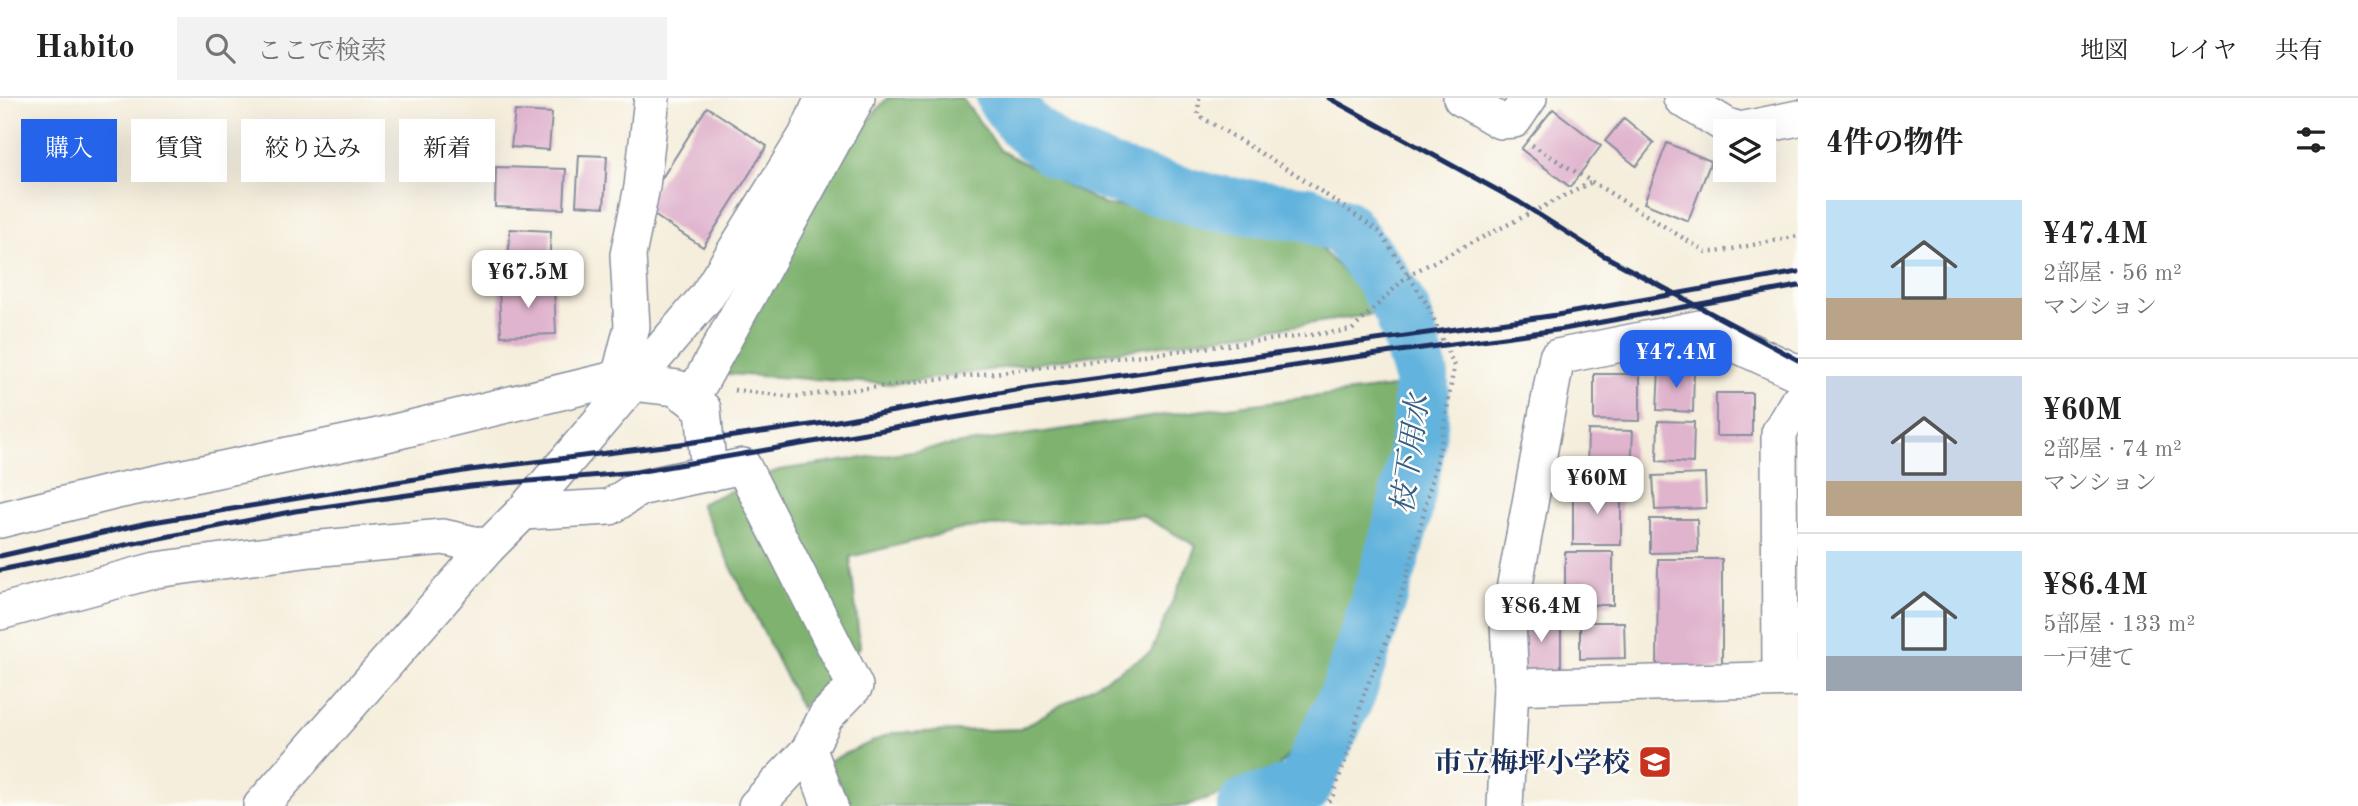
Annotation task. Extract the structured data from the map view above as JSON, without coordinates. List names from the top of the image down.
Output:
{
  "water": ["枝下用水"],
  "places": {
    "school or university": ["市立梅坪小学校"]
  },
  "page": {
    "header": "Habito",
    "search": "ここで検索",
    "nav": ["地図", "レイヤ", "共有"],
    "heading": "4件の物件",
    "chip": [
      "購入",
      "賃貸",
      "絞り込み",
      "新着"
    ],
    "list": [
      {
        "name": "¥47.4M",
        "note": "2部屋 · 56 m² · マンション"
      },
      {
        "name": "¥60M",
        "note": "2部屋 · 74 m² · マンション"
      },
      {
        "name": "¥86.4M",
        "note": "5部屋 · 133 m² · 一戸建て"
      }
    ],
    "price": [
      "¥67.5M",
      "¥47.4M",
      "¥60M",
      "¥86.4M"
    ]
  }
}
